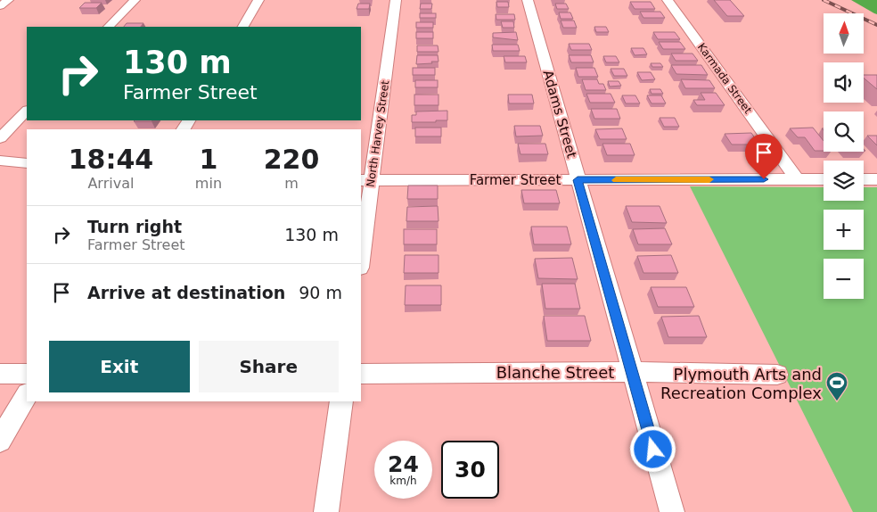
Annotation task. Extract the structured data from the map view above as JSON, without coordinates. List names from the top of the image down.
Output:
{
  "streets": {
    "street": [
      "Karmada Street",
      "Adams Street",
      "North Harvey Street",
      "Farmer Street",
      "Blanche Street"
    ]
  },
  "crossings": [
    ["Karmada Street", "Farmer Street"],
    ["Adams Street", "Farmer Street"],
    ["Adams Street", "Blanche Street"],
    ["North Harvey Street", "Farmer Street"]
  ],
  "places": {
    "sports": ["Plymouth Arts and Recreation Complex"]
  },
  "north": "top",
  "page": {
    "map_buttons": ["+", "−"],
    "turn": ["130 m", "Farmer Street"],
    "eta": [
      "18:44",
      "Arrival",
      "1",
      "min",
      "220",
      "m"
    ],
    "list": [
      {
        "name": "Turn right",
        "note": "Farmer Street",
        "value": "130 m"
      },
      {
        "name": "Arrive at destination",
        "value": "90 m"
      }
    ],
    "buttons": ["Exit", "Share"],
    "speed": "24 km/h",
    "limit": "30"
  }
}
